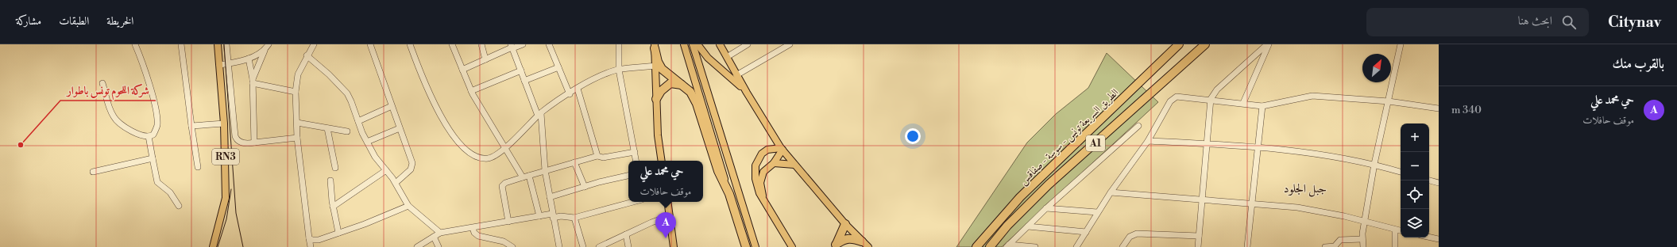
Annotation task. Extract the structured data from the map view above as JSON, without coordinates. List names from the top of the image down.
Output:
{
  "streets": {
    "highway": ["الطريق السريعة تونس - سوسة - صفاقس", "A1"],
    "main road": ["RN3"]
  },
  "districts": ["جبل الجلود"],
  "places": ["شركة اللحوم تونس باطوار"],
  "north": "top right",
  "page": {
    "header": "Citynav",
    "search": "ابحث هنا",
    "nav": ["الخريطة", "الطبقات", "مشاركة"],
    "heading": "بالقرب منك",
    "list": [
      {
        "mark": "A",
        "name": "حي محمد علي",
        "note": "موقف حافلات",
        "value": "340 m"
      }
    ],
    "map_buttons": ["+", "−"],
    "popup": ["حي محمد علي", "موقف حافلات"],
    "pins": "A"
  }
}
